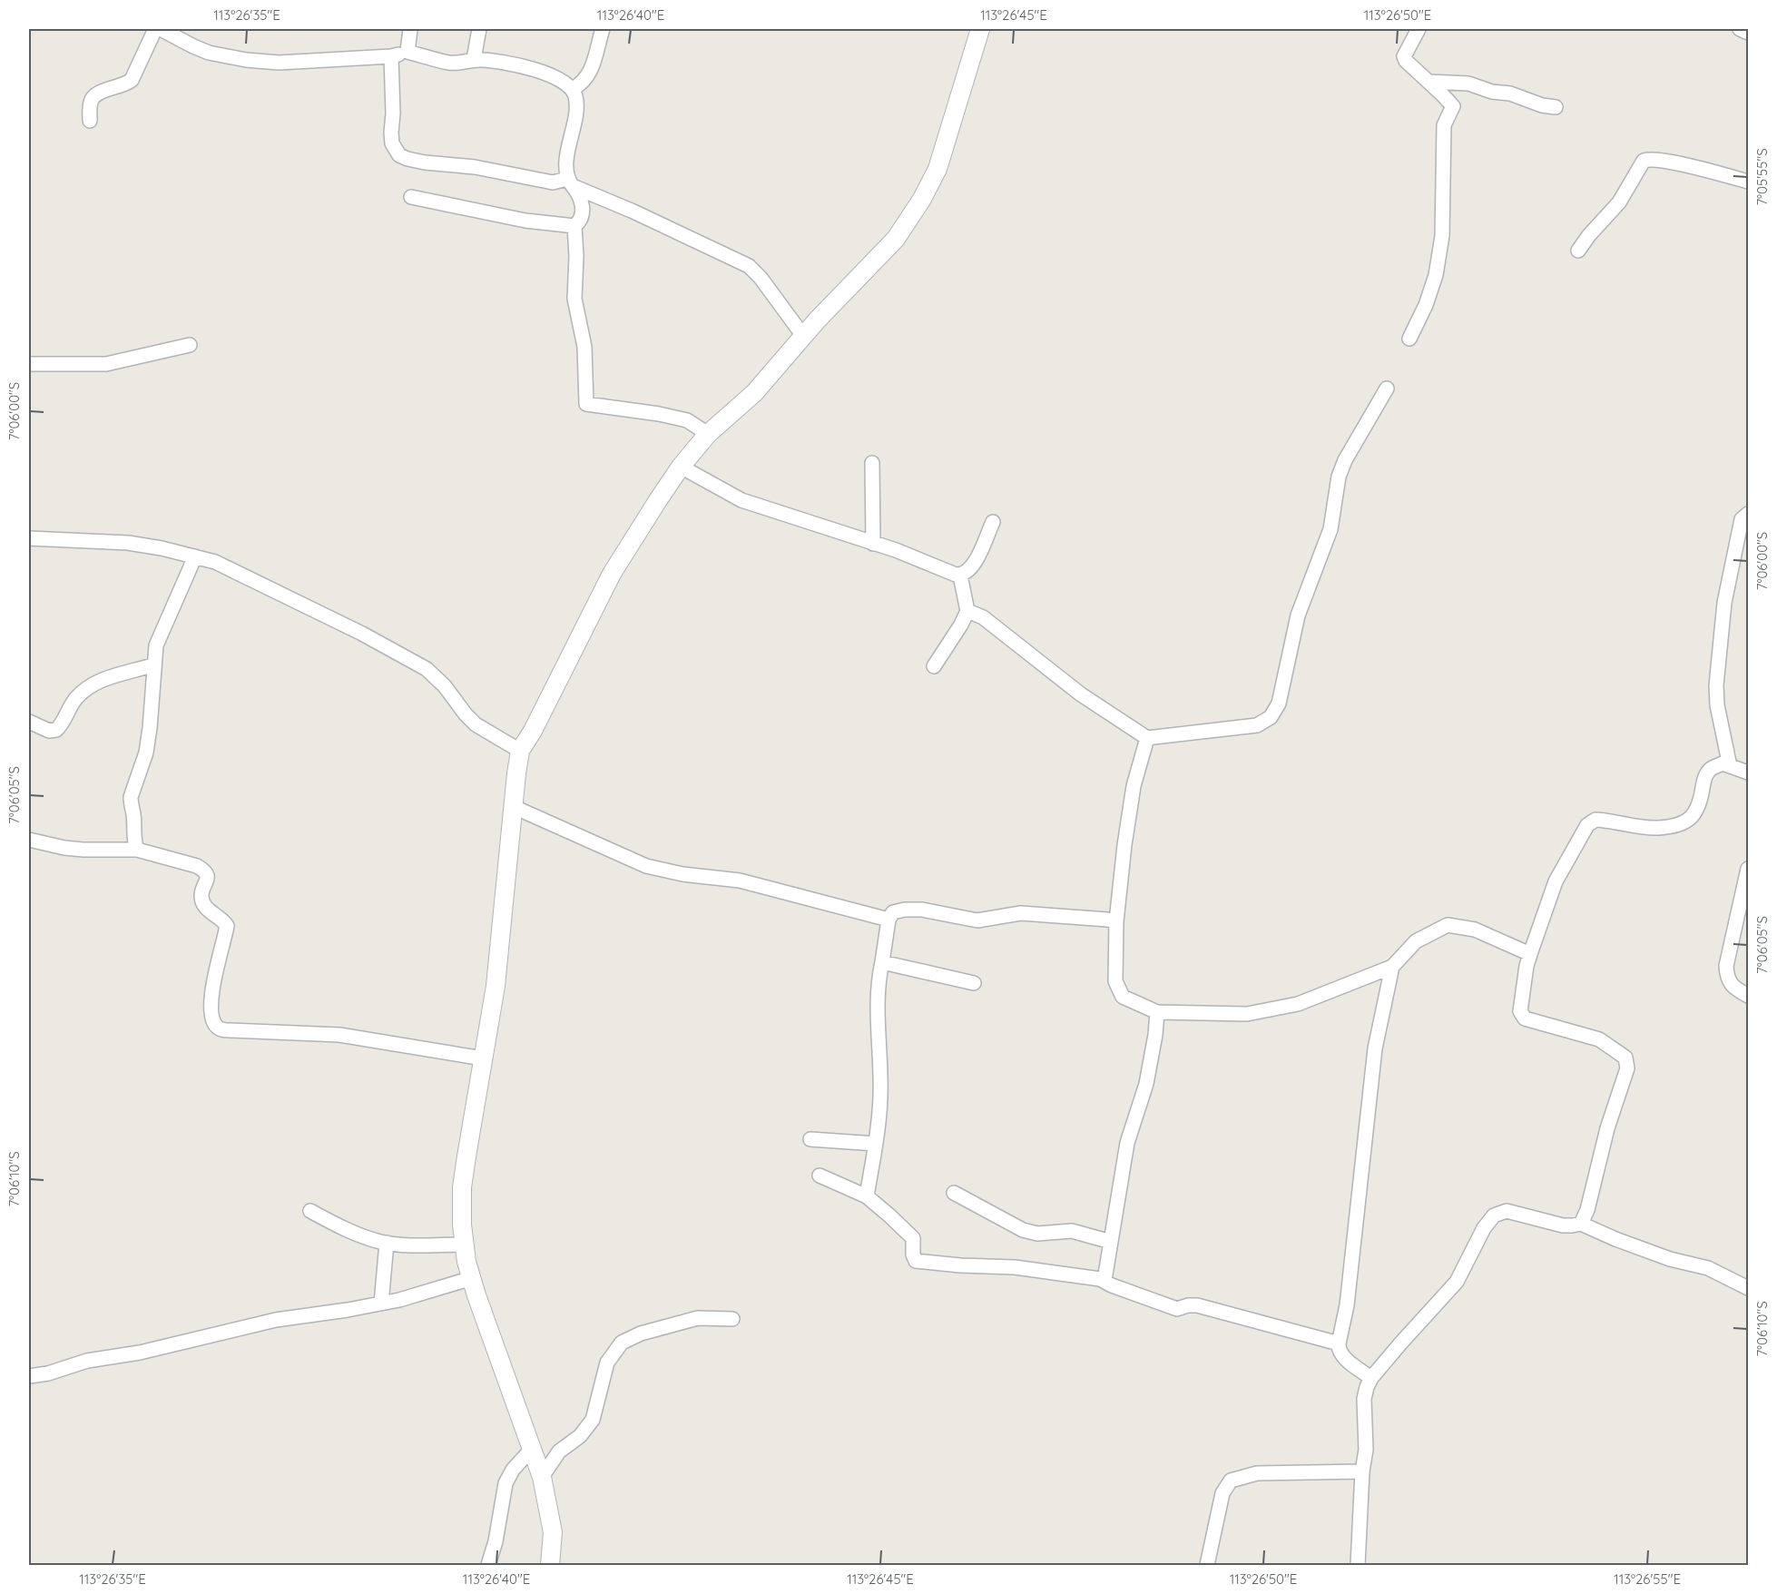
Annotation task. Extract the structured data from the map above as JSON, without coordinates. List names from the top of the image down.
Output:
{
  "coordinates": [
    "113°26'35\"E",
    "113°26'40\"E",
    "113°26'45\"E",
    "113°26'50\"E",
    "7°05'55\"S",
    "7°06'00\"S",
    "7°06'05\"S",
    "7°06'10\"S",
    "113°26'55\"E"
  ]
}
